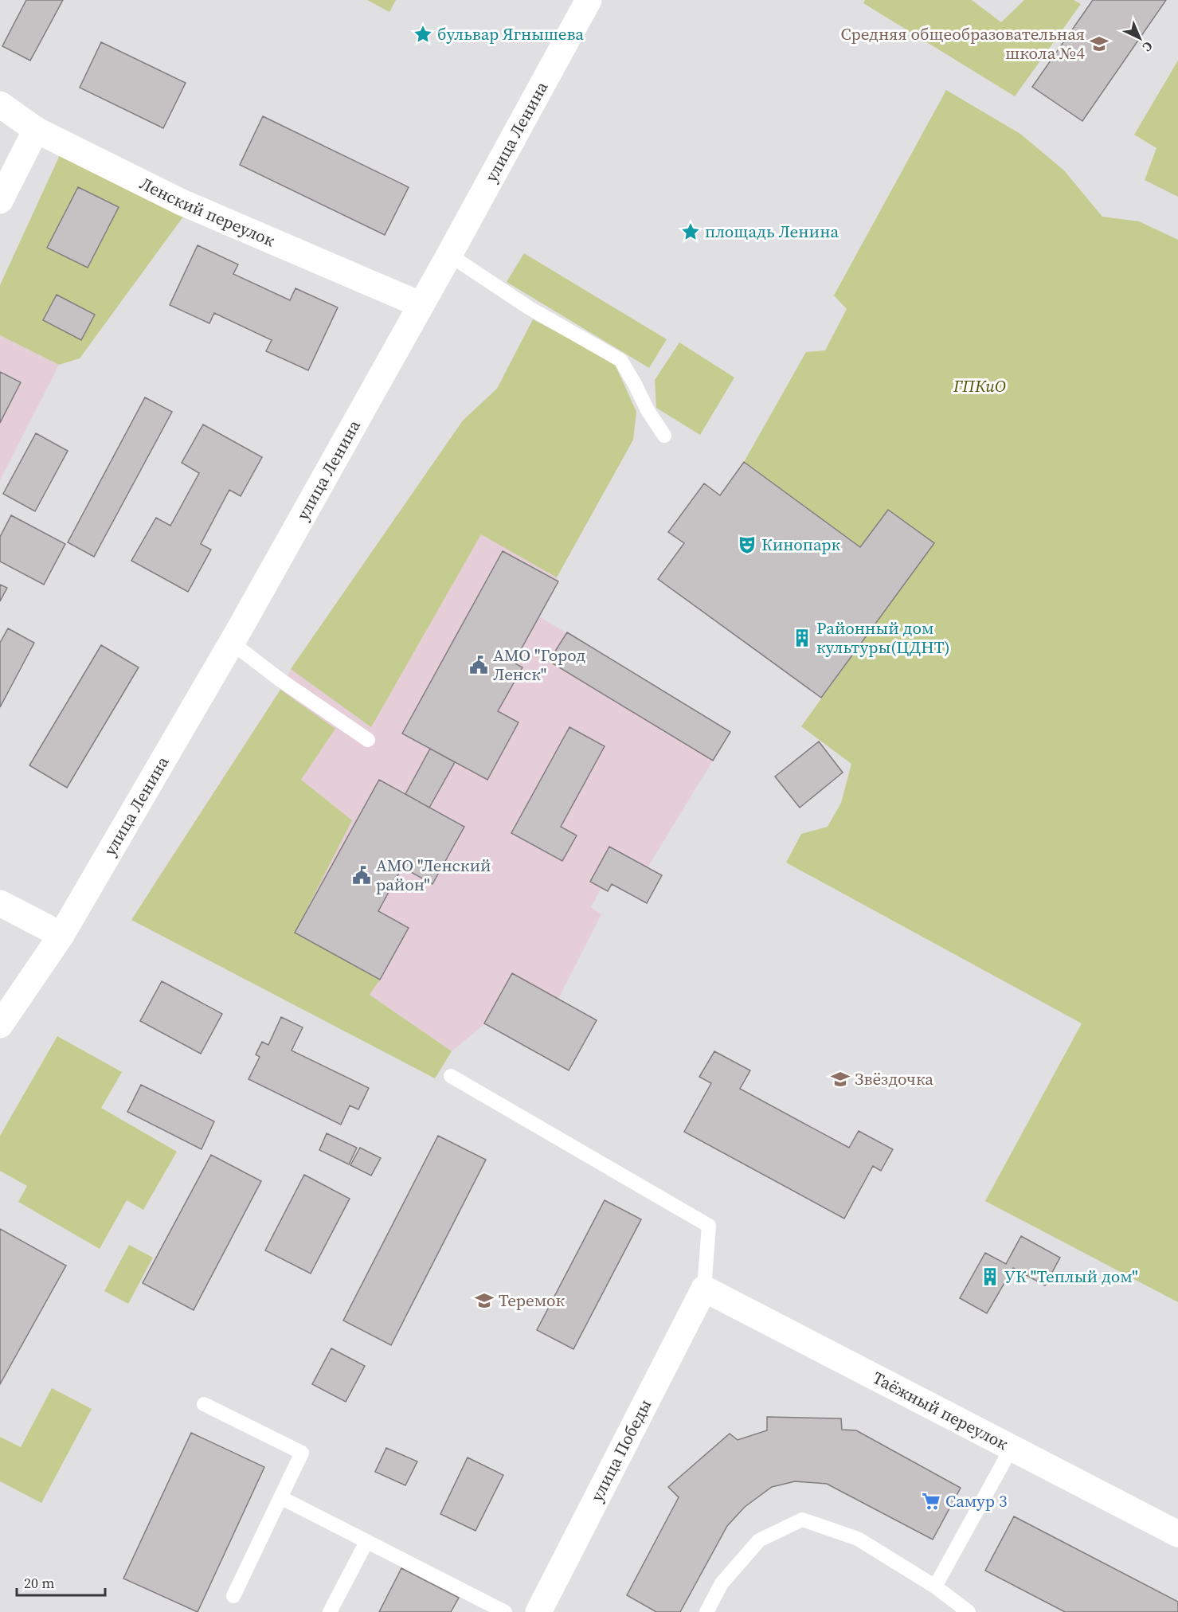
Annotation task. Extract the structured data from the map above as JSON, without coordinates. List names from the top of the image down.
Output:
{
  "streets": {
    "street": [
      "улица Ленина",
      "Ленский переулок",
      "Таёжный переулок",
      "улица Победы"
    ]
  },
  "crossings": [
    ["улица Ленина", "Ленский переулок"],
    ["Таёжный переулок", "улица Победы"]
  ],
  "parks": ["ГПКиО"],
  "places": {
    "place": ["бульвар Ягнышева", "площадь Ленина"],
    "school or university": ["Средняя общеобразовательная школа №4", "Звёздочка", "Теремок"],
    "theatre": ["Кинопарк"],
    "building": ["Районный дом культуры(ЦДНТ)", "УК \"Теплый дом\""],
    "public building": ["АМО \"Город Ленск\"", "АМО \"Ленский район\""],
    "supermarket": ["Самур 3"]
  },
  "scale_bar": "20 m",
  "north": "bottom right"
}
